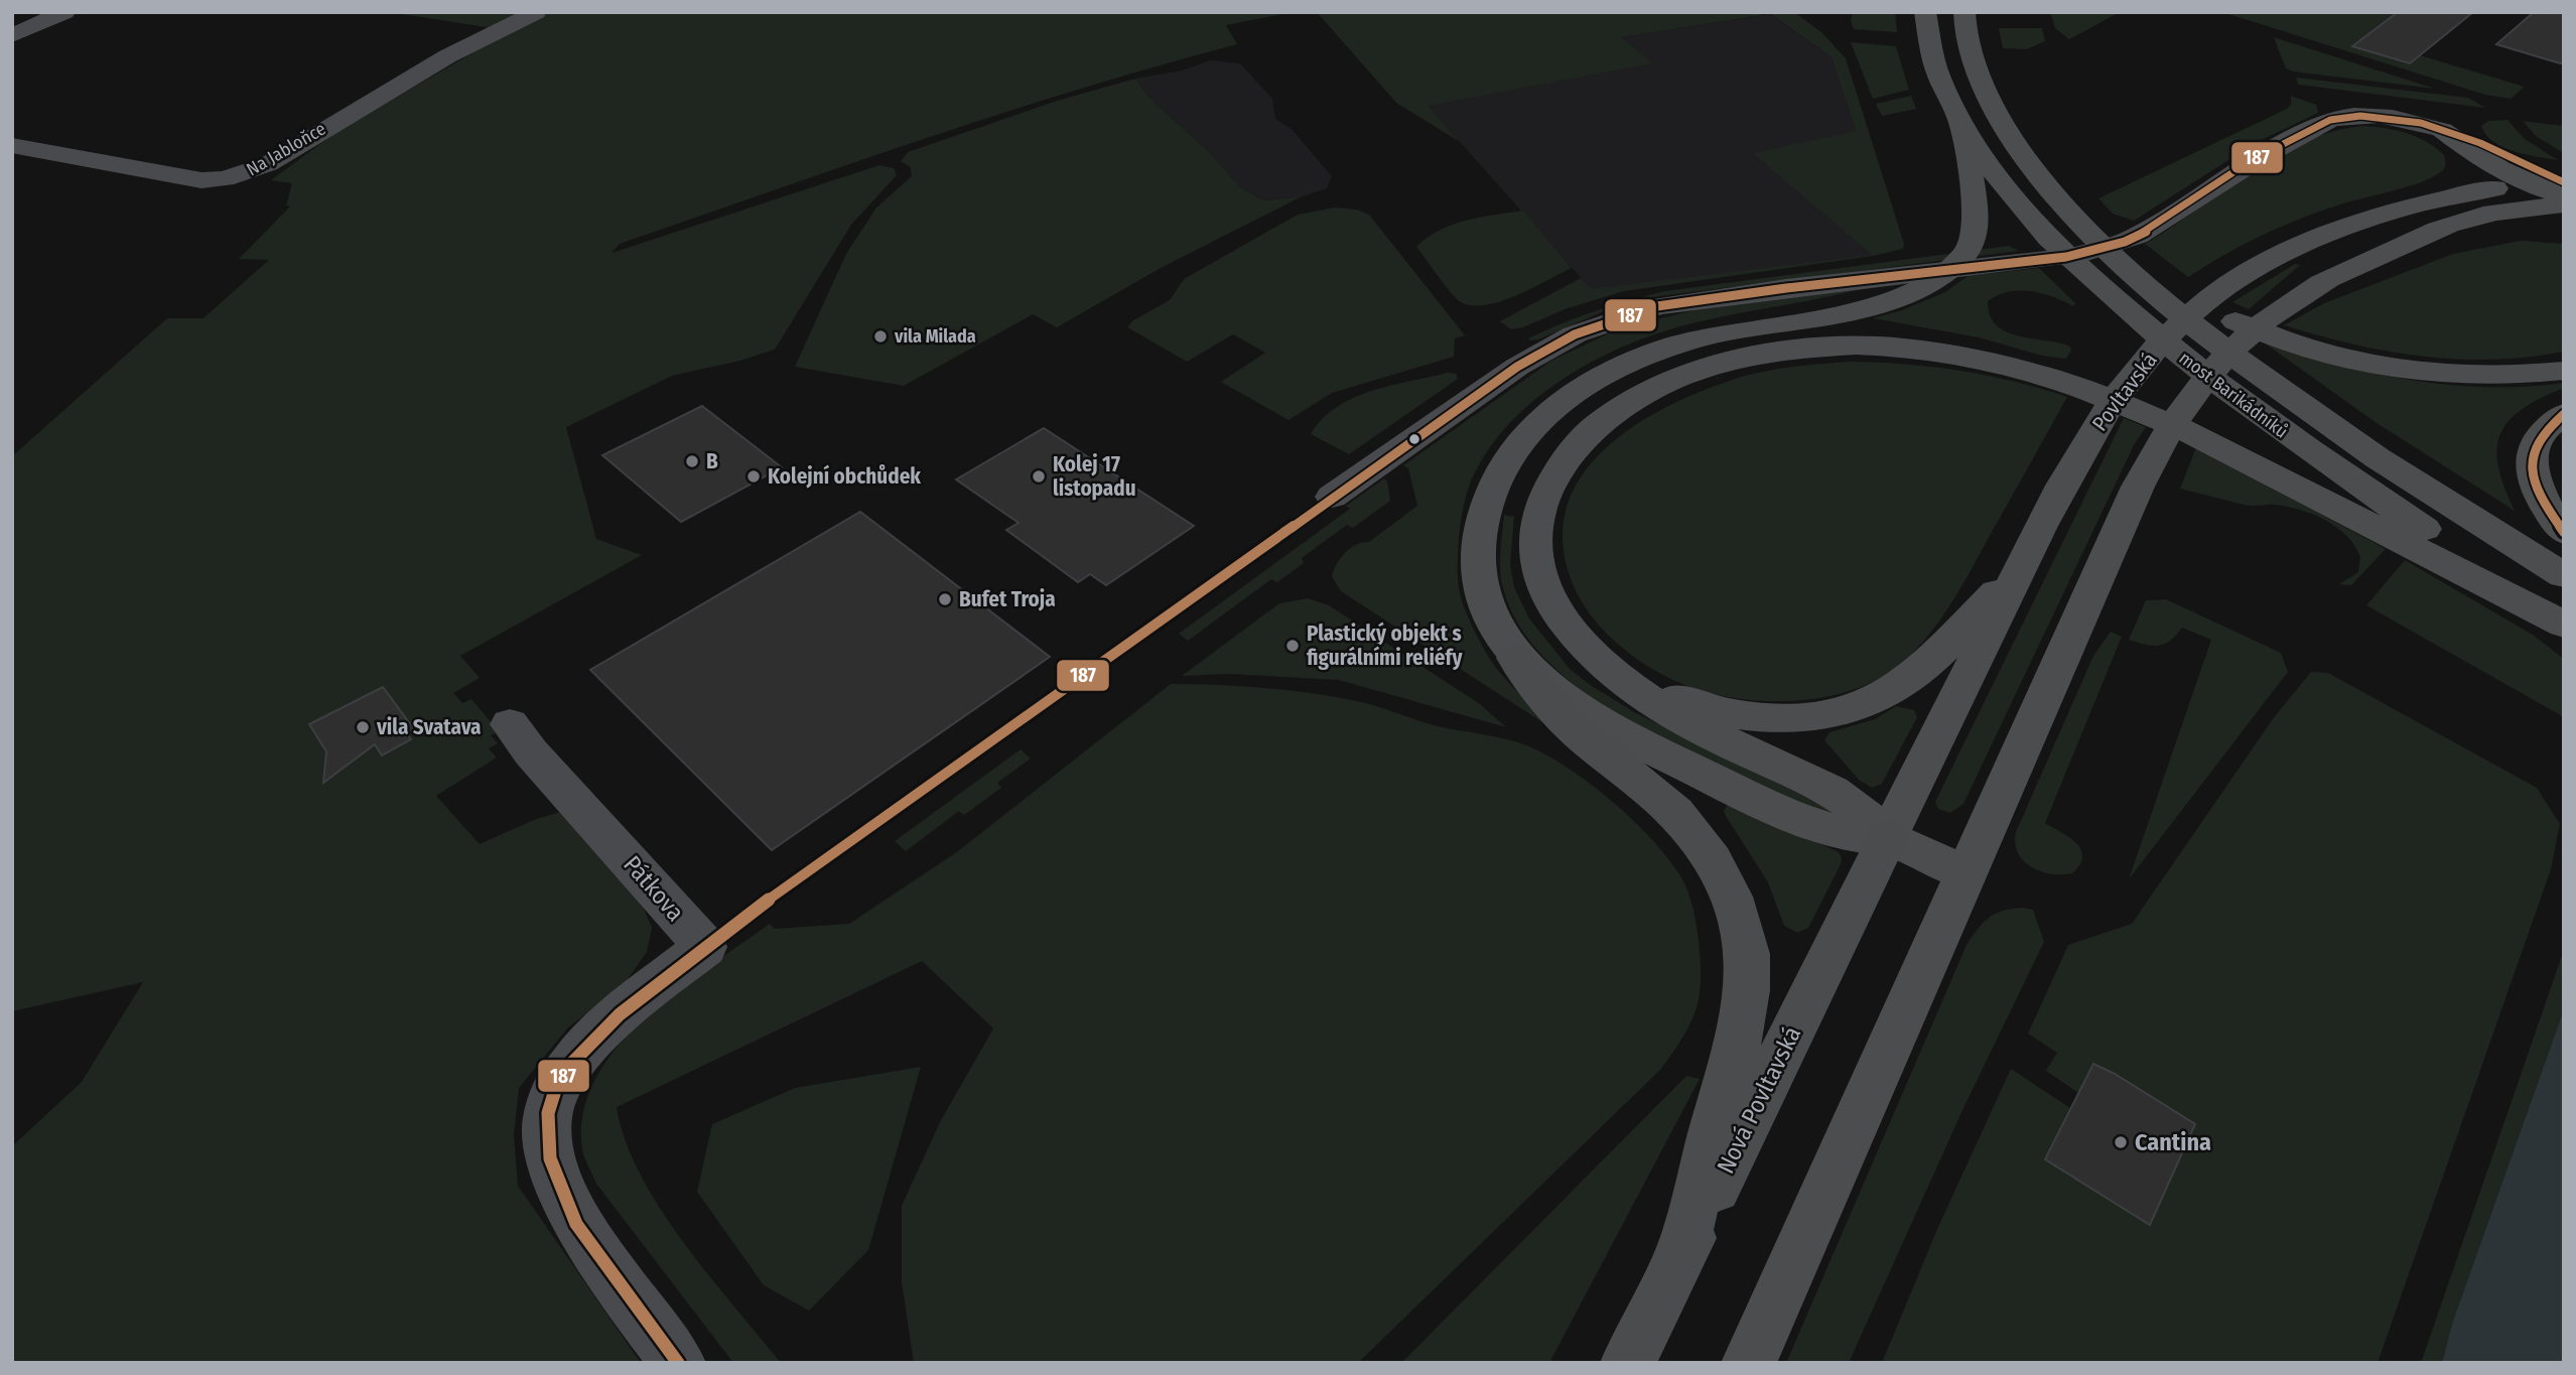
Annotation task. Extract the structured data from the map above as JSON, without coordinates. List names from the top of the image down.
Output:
{
  "streets": {
    "highway": ["Nová Povltavská"],
    "main road": ["Povltavská", "most Barikádníků"],
    "street": ["Na Jabloňce", "Pátkova"]
  },
  "crossings": [
    ["Povltavská", "Nová Povltavská"]
  ],
  "places": [
    "vila Milada",
    "B",
    "Kolejní obchůdek",
    "Kolej 17 listopadu",
    "Bufet Troja",
    "Plastický objekt s figurálními reliéfy",
    "vila Svatava",
    "Cantina"
  ],
  "lines": ["transit line 187"]
}
